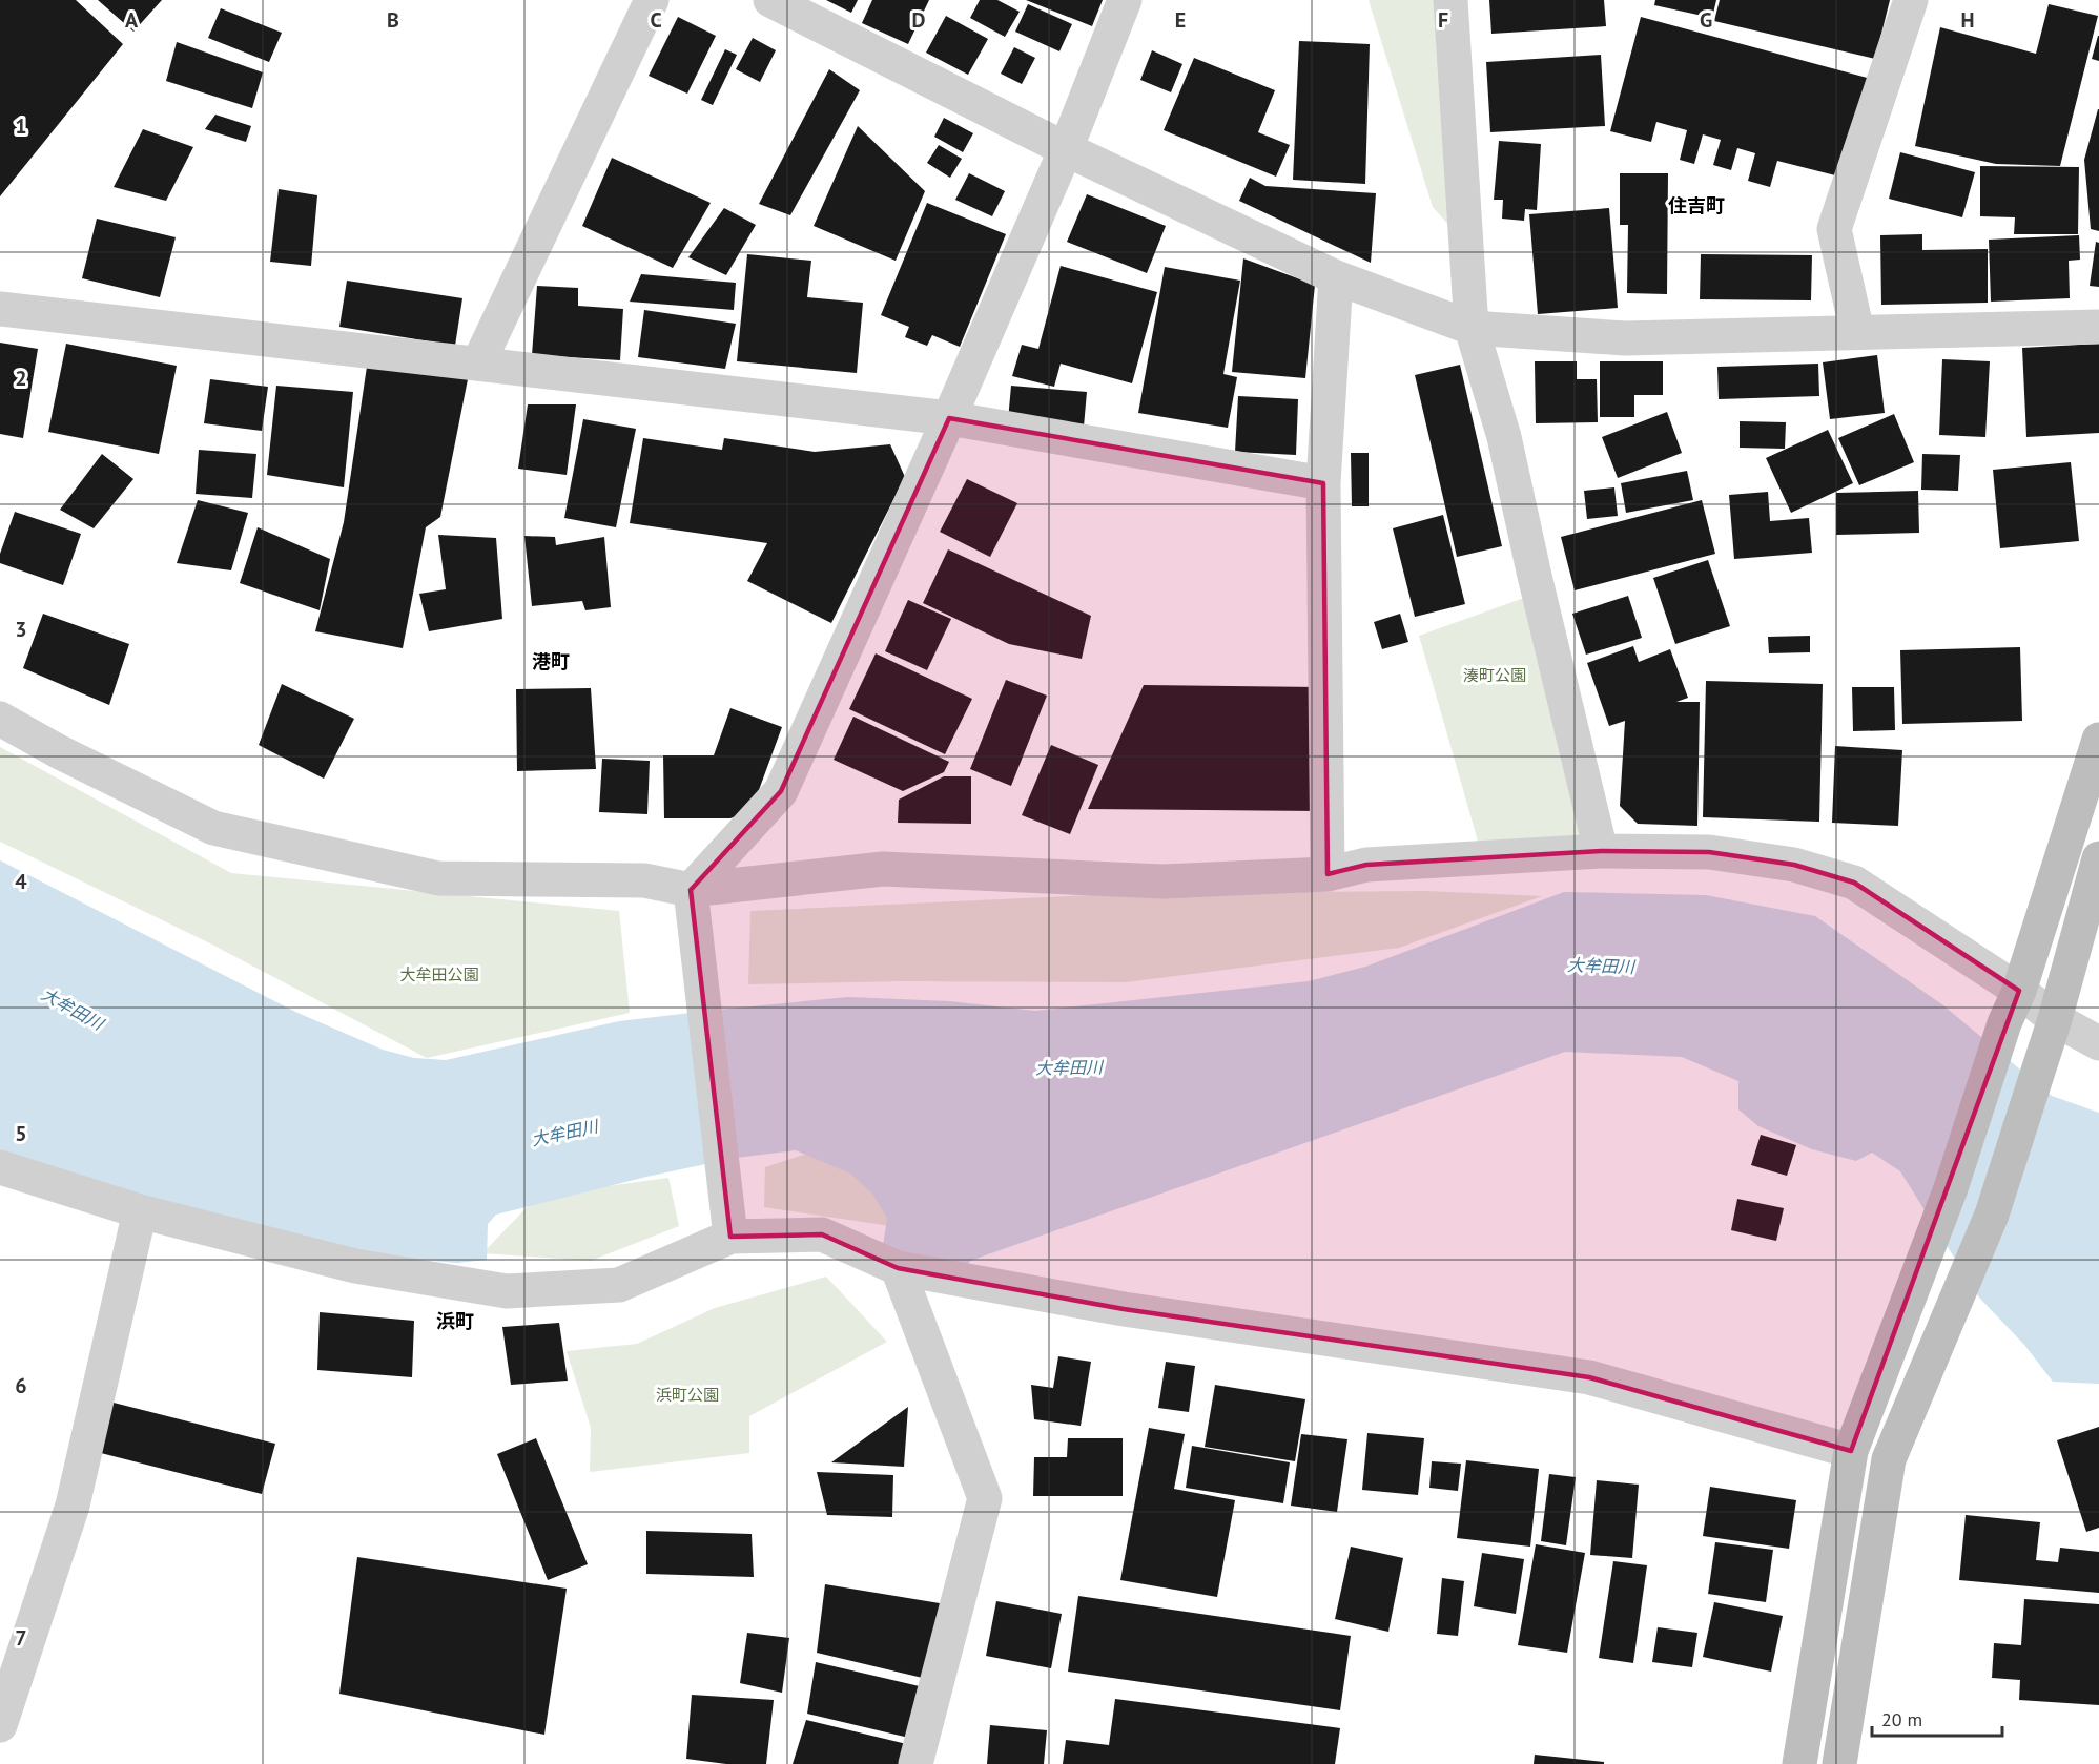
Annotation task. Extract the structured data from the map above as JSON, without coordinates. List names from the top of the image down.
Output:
{
  "districts": ["住吉町", "港町", "浜町"],
  "water": ["大牟田川"],
  "parks": ["湊町公園", "大牟田公園", "浜町公園"],
  "scale_bar": "20 m",
  "grid": {
    "columns": [
      "A",
      "B",
      "C",
      "D",
      "E",
      "F",
      "G",
      "H"
    ],
    "rows": [
      "1",
      "2",
      "3",
      "4",
      "5",
      "6",
      "7"
    ]
  }
}
